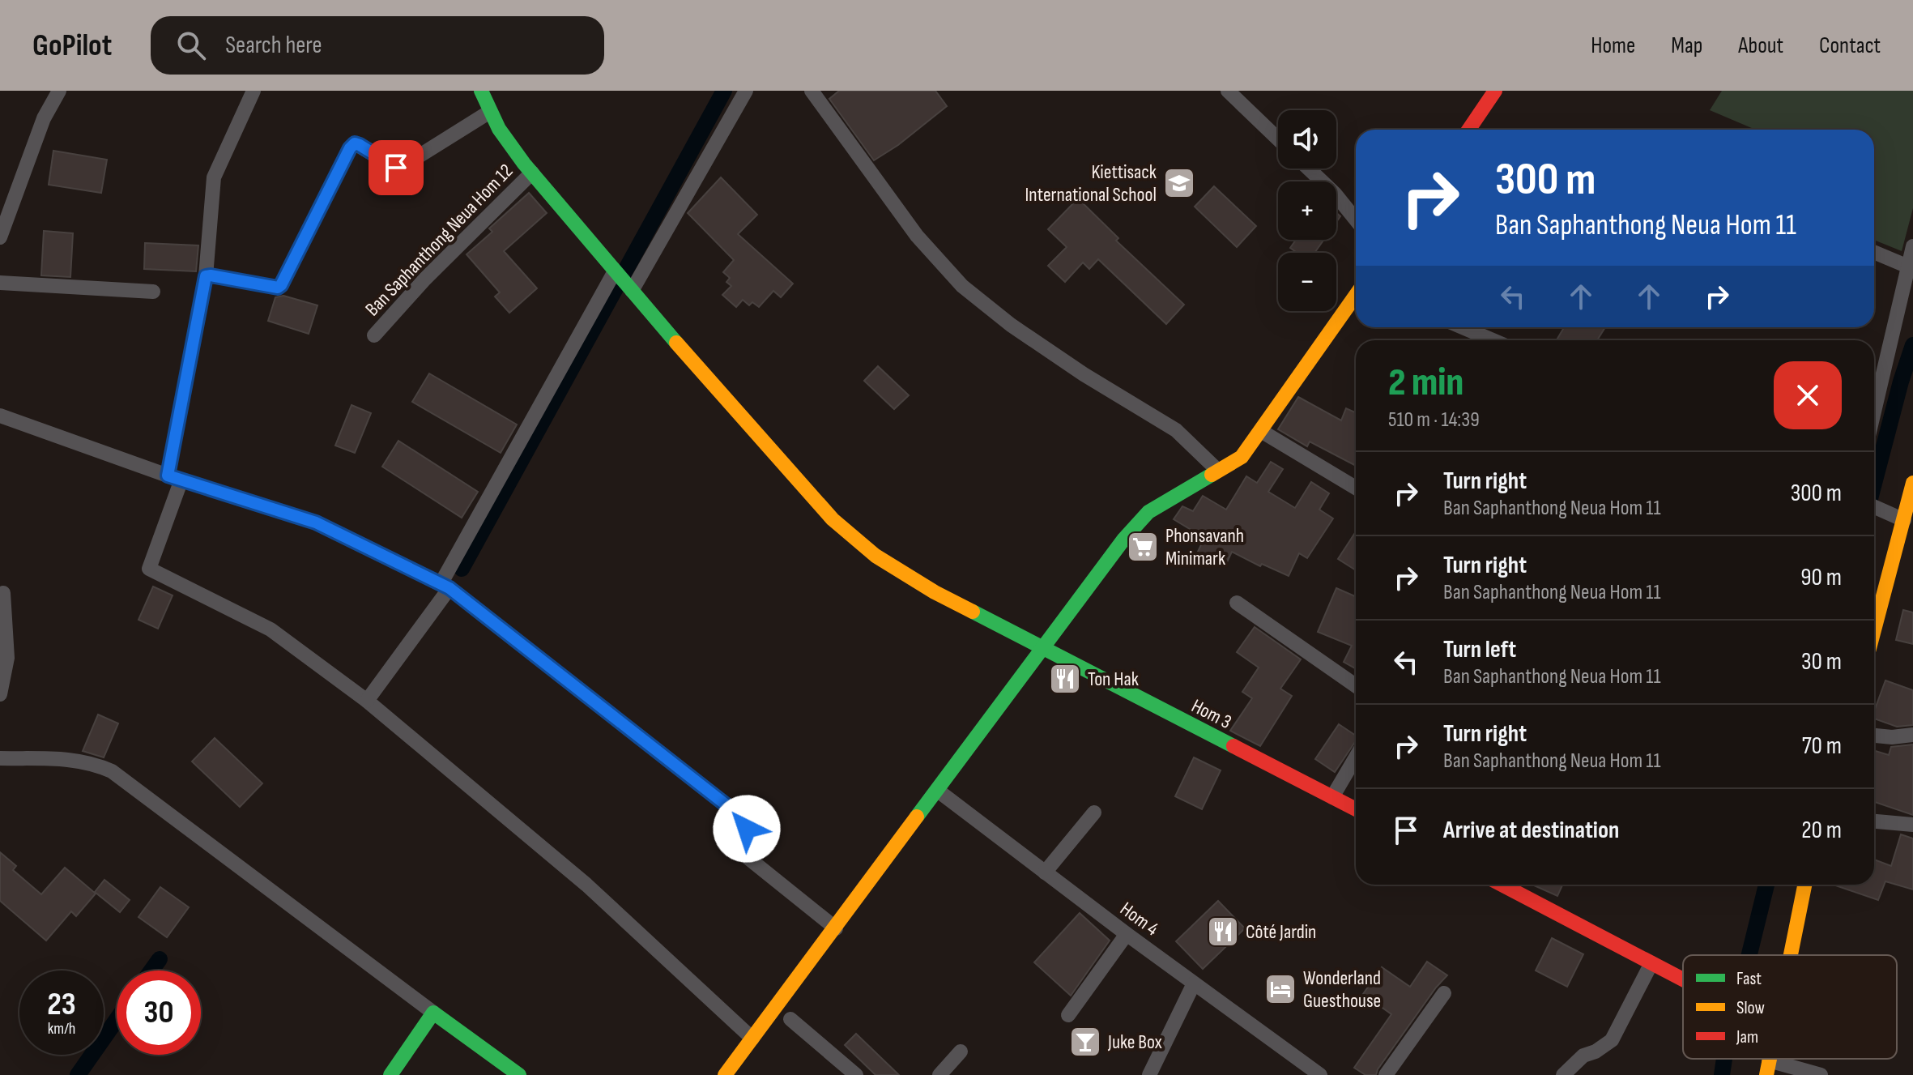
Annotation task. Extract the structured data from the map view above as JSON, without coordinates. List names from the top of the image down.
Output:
{
  "streets": {
    "street": ["Ban Saphanthong Neua Hom 12", "Hom 3", "Hom 4"]
  },
  "crossings": [
    ["Ban Saphanthong Neua Hom 12", "Hom 3"]
  ],
  "places": {
    "school or university": ["Kiettisack International School"],
    "supermarket": ["Phonsavanh Minimark"],
    "restaurant": ["Ton Hak", "Côté Jardin"],
    "hotel": ["Wonderland Guesthouse"],
    "bar": ["Juke Box"]
  },
  "legend": ["Fast", "Slow", "Jam"],
  "page": {
    "header": "GoPilot",
    "search": "Search here",
    "nav": [
      "Home",
      "Map",
      "About",
      "Contact"
    ],
    "map_buttons": ["+", "−"],
    "turn": ["300 m", "Ban Saphanthong Neua Hom 11"],
    "heading": ["2 min", "510 m · 14:39"],
    "list": [
      {
        "name": "Turn right",
        "note": "Ban Saphanthong Neua Hom 11",
        "value": "300 m"
      },
      {
        "name": "Turn right",
        "note": "Ban Saphanthong Neua Hom 11",
        "value": "90 m"
      },
      {
        "name": "Turn left",
        "note": "Ban Saphanthong Neua Hom 11",
        "value": "30 m"
      },
      {
        "name": "Turn right",
        "note": "Ban Saphanthong Neua Hom 11",
        "value": "70 m"
      },
      {
        "name": "Arrive at destination",
        "value": "20 m"
      }
    ],
    "speed": "23 km/h",
    "limit": "30"
  }
}
